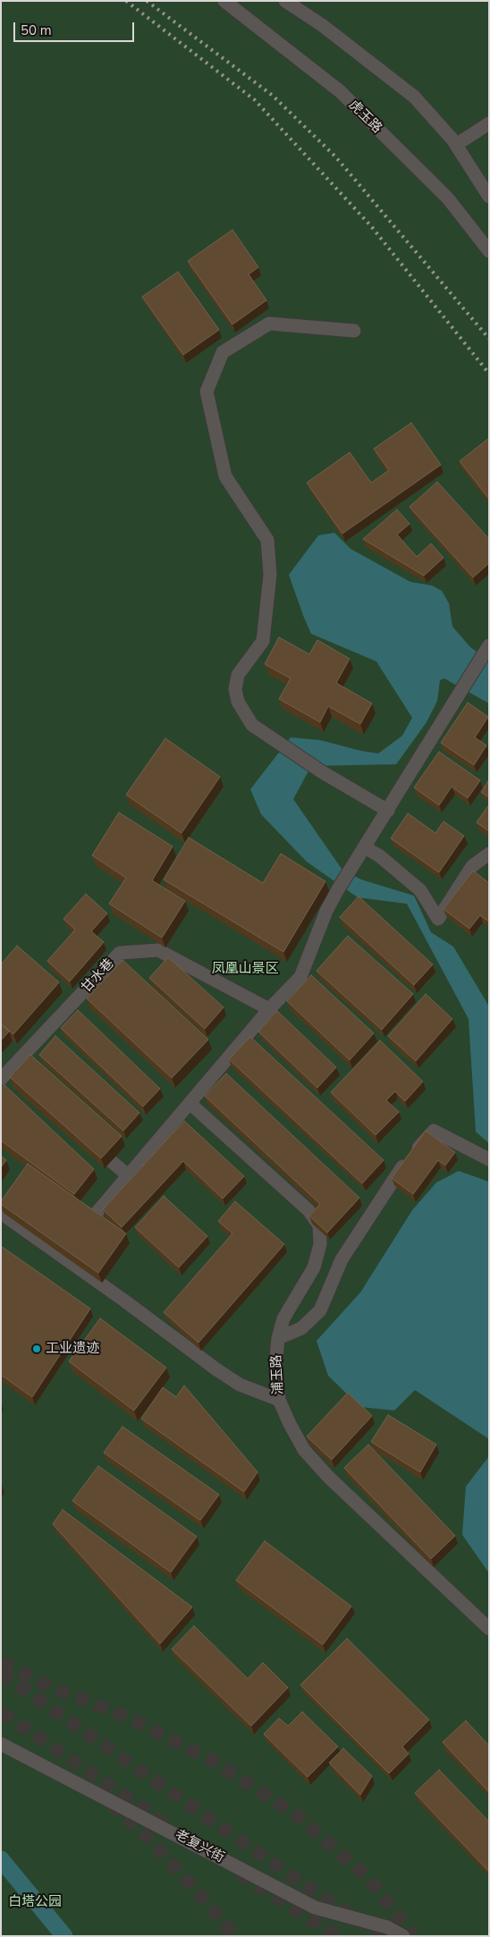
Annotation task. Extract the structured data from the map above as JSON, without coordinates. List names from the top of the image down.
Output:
{
  "streets": {
    "street": [
      "虎玉路",
      "甘水巷",
      "浦玉路",
      "老复兴街"
    ]
  },
  "parks": ["凤凰山景区", "白塔公园"],
  "places": ["工业遗迹"],
  "scale_bar": "50 m"
}
